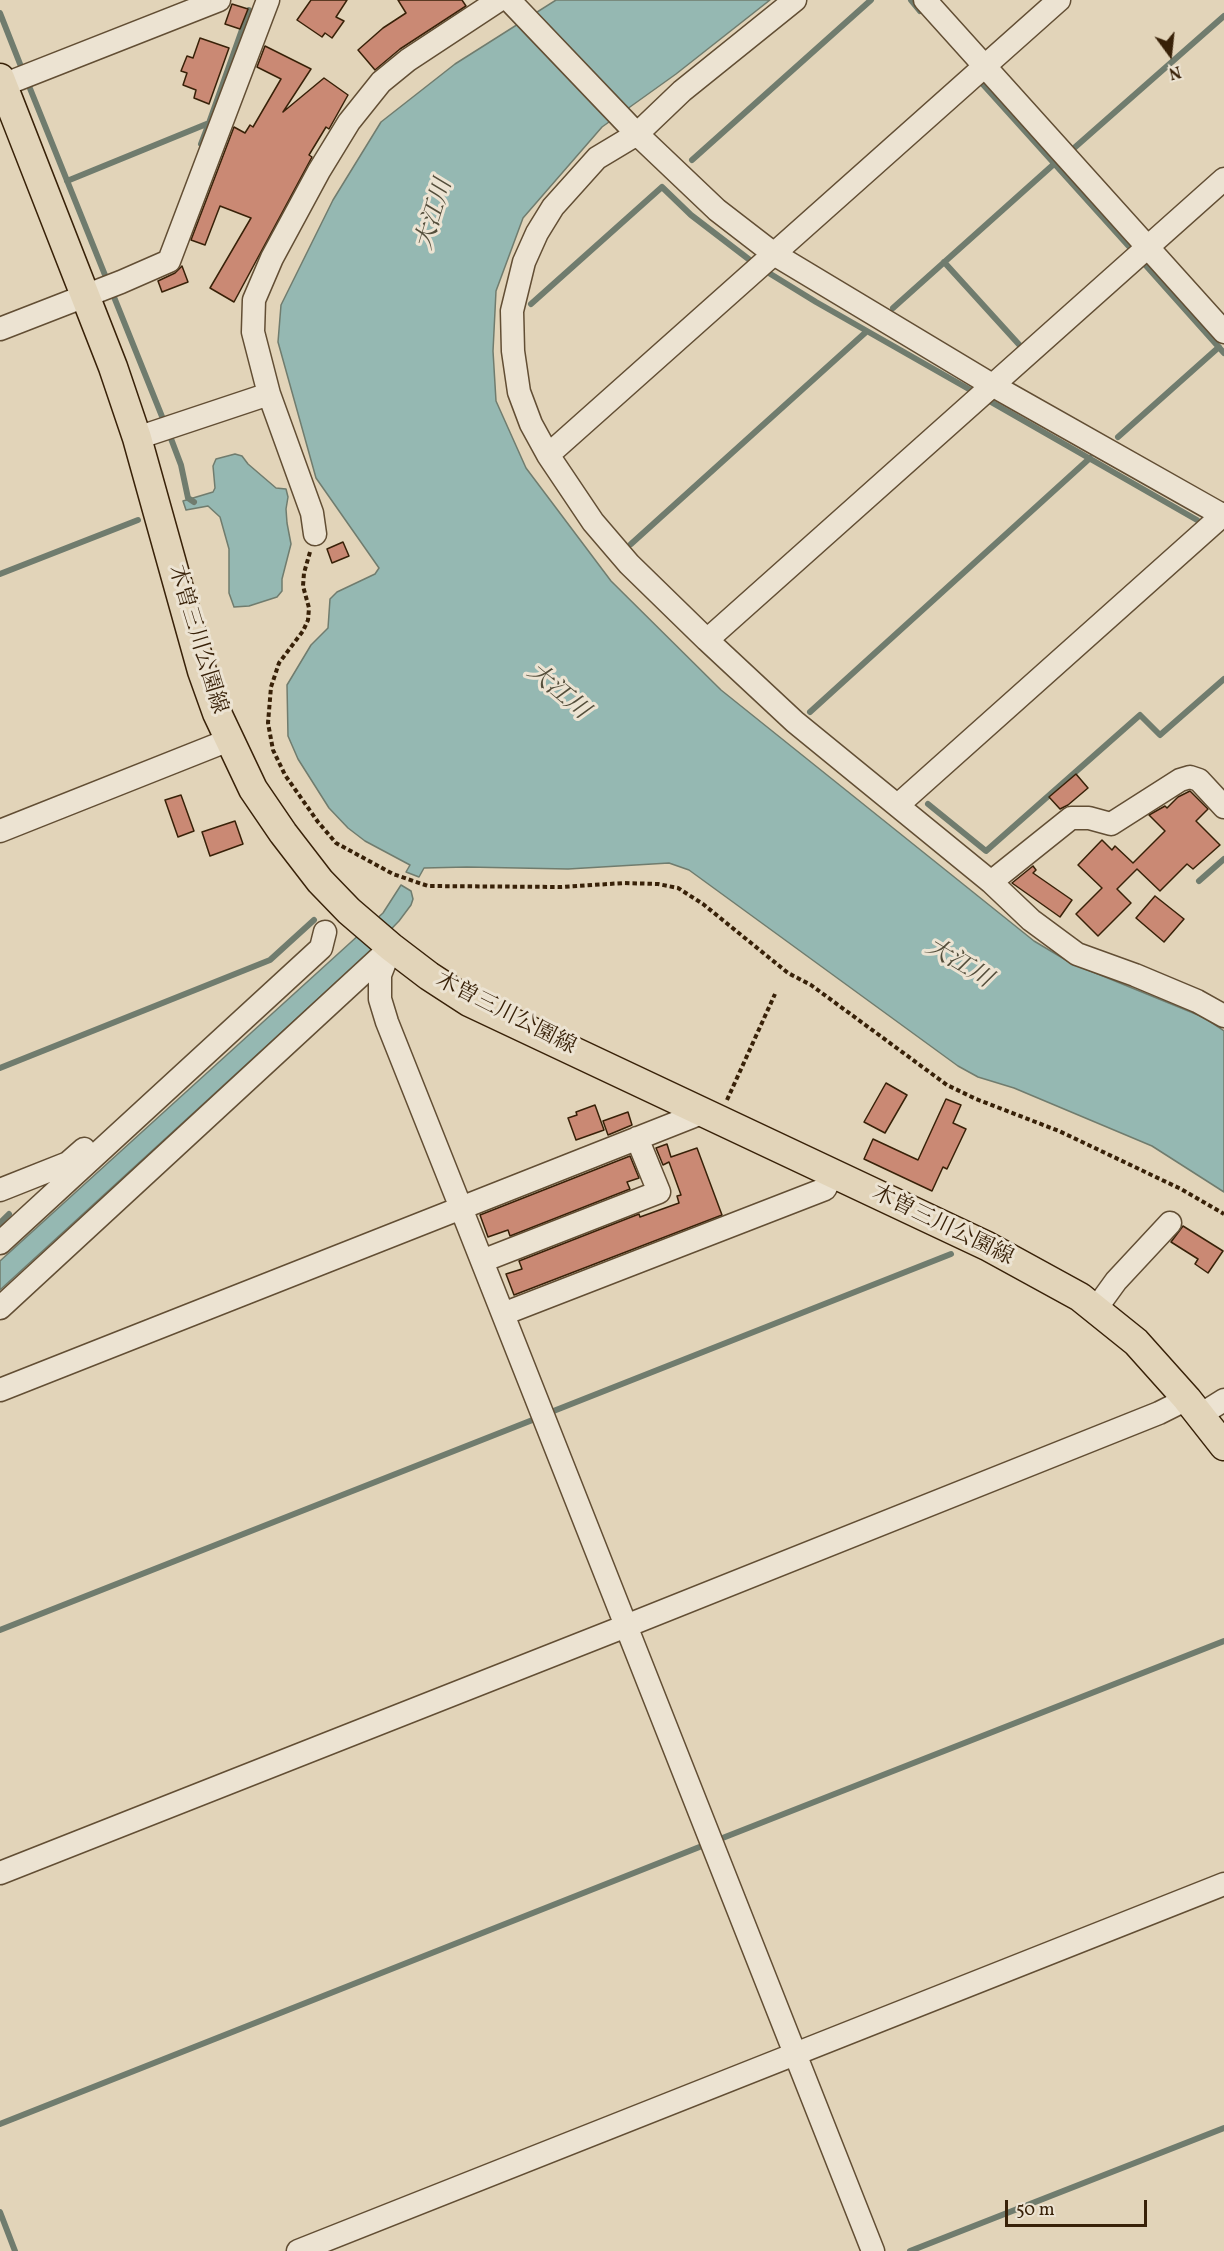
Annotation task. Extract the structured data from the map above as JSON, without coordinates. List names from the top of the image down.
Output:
{
  "streets": {
    "main road": ["木曽三川公園線"]
  },
  "water": ["大江川"],
  "scale_bar": "50 m",
  "north": "bottom"
}
